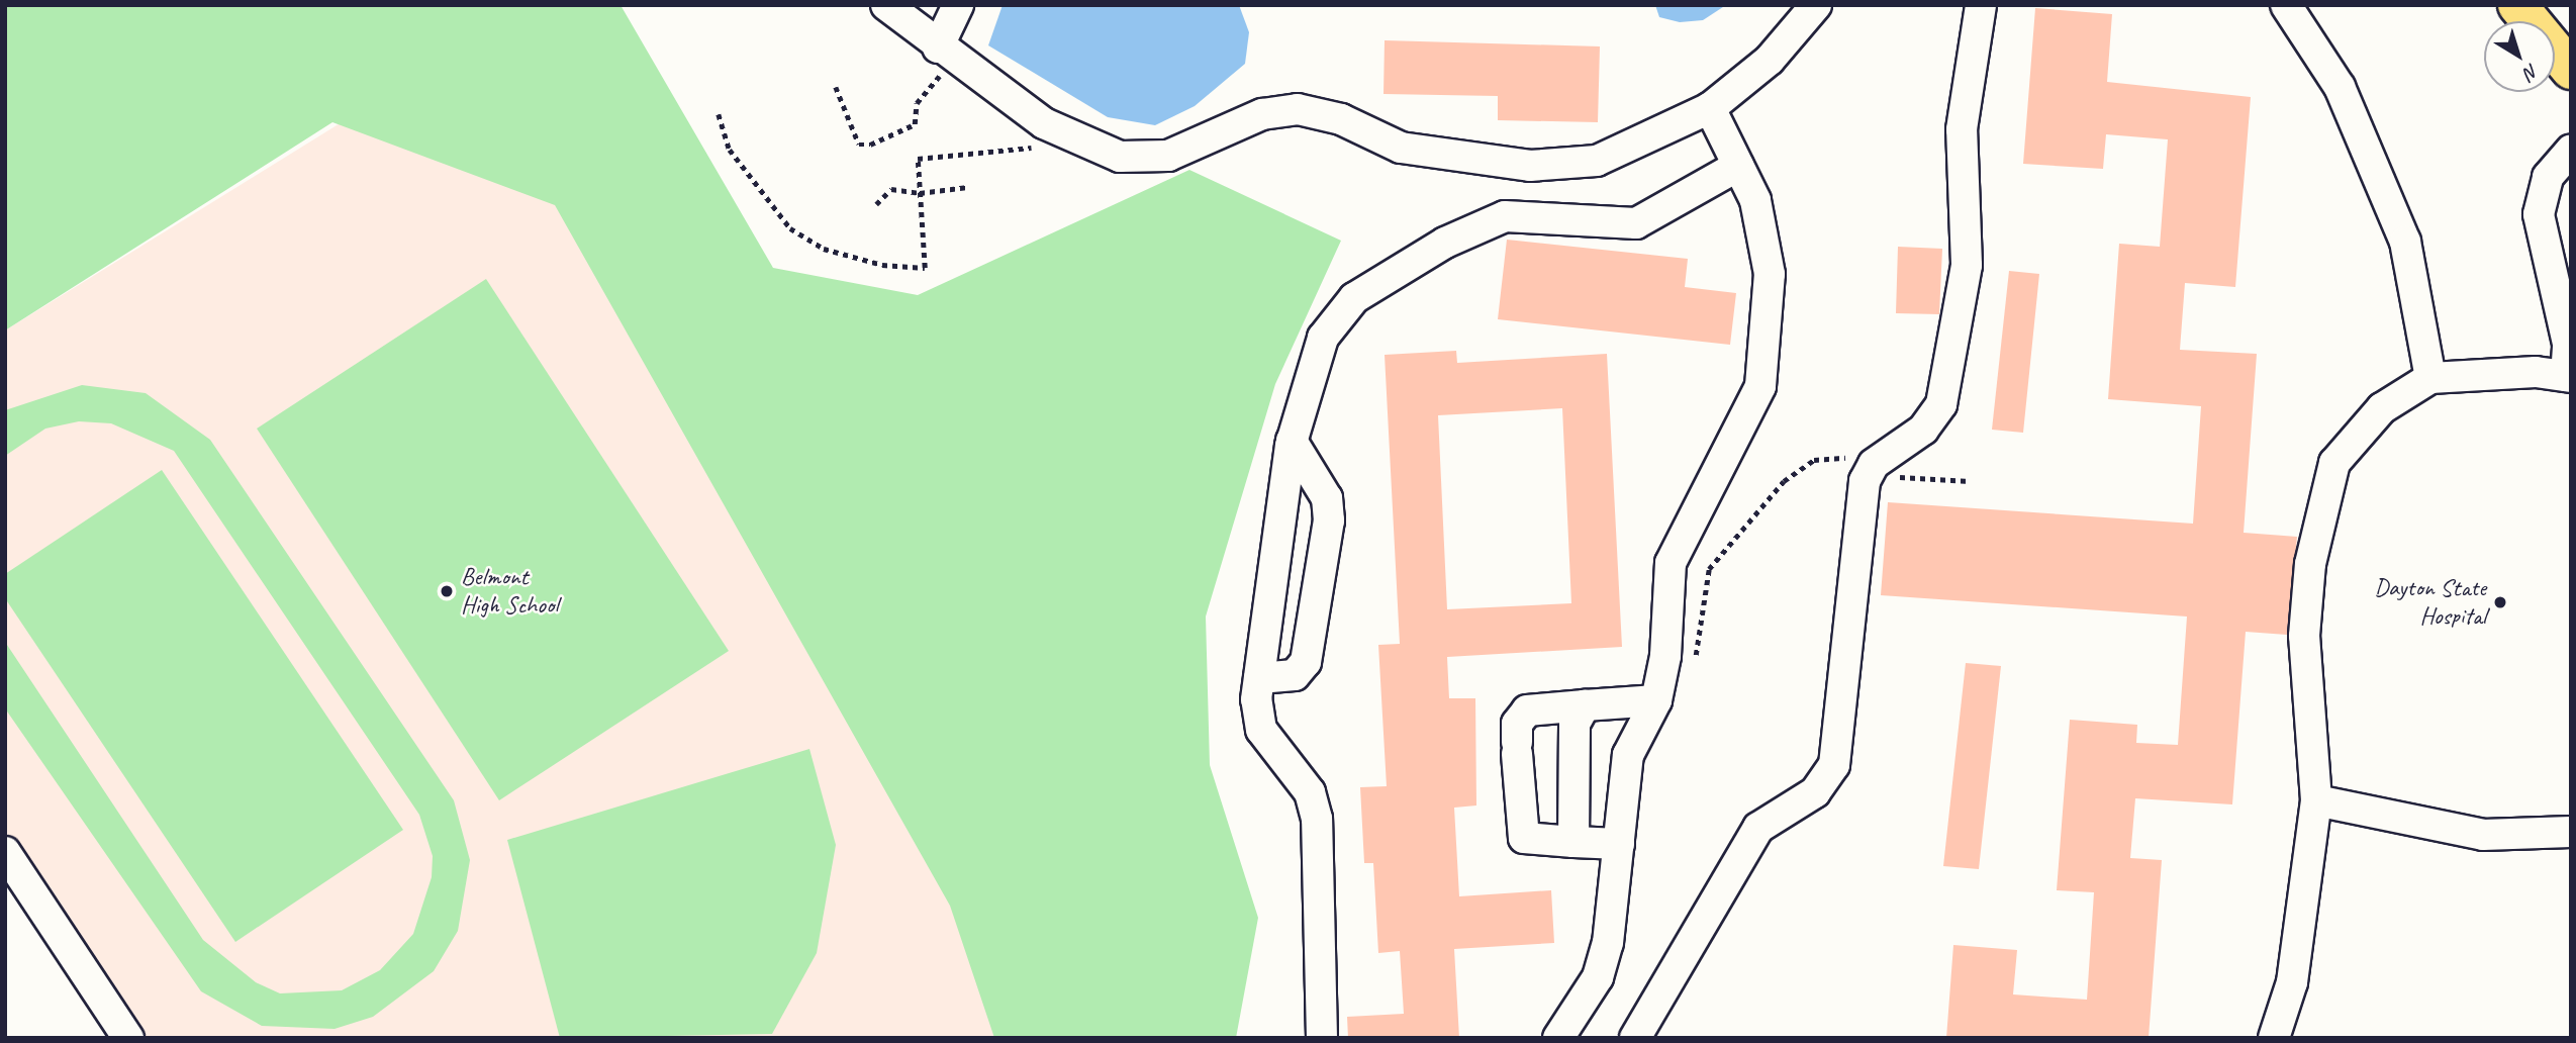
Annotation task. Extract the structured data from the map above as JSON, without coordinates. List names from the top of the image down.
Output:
{
  "places": ["Belmont High School", "Dayton State Hospital"],
  "north": "bottom right"
}
